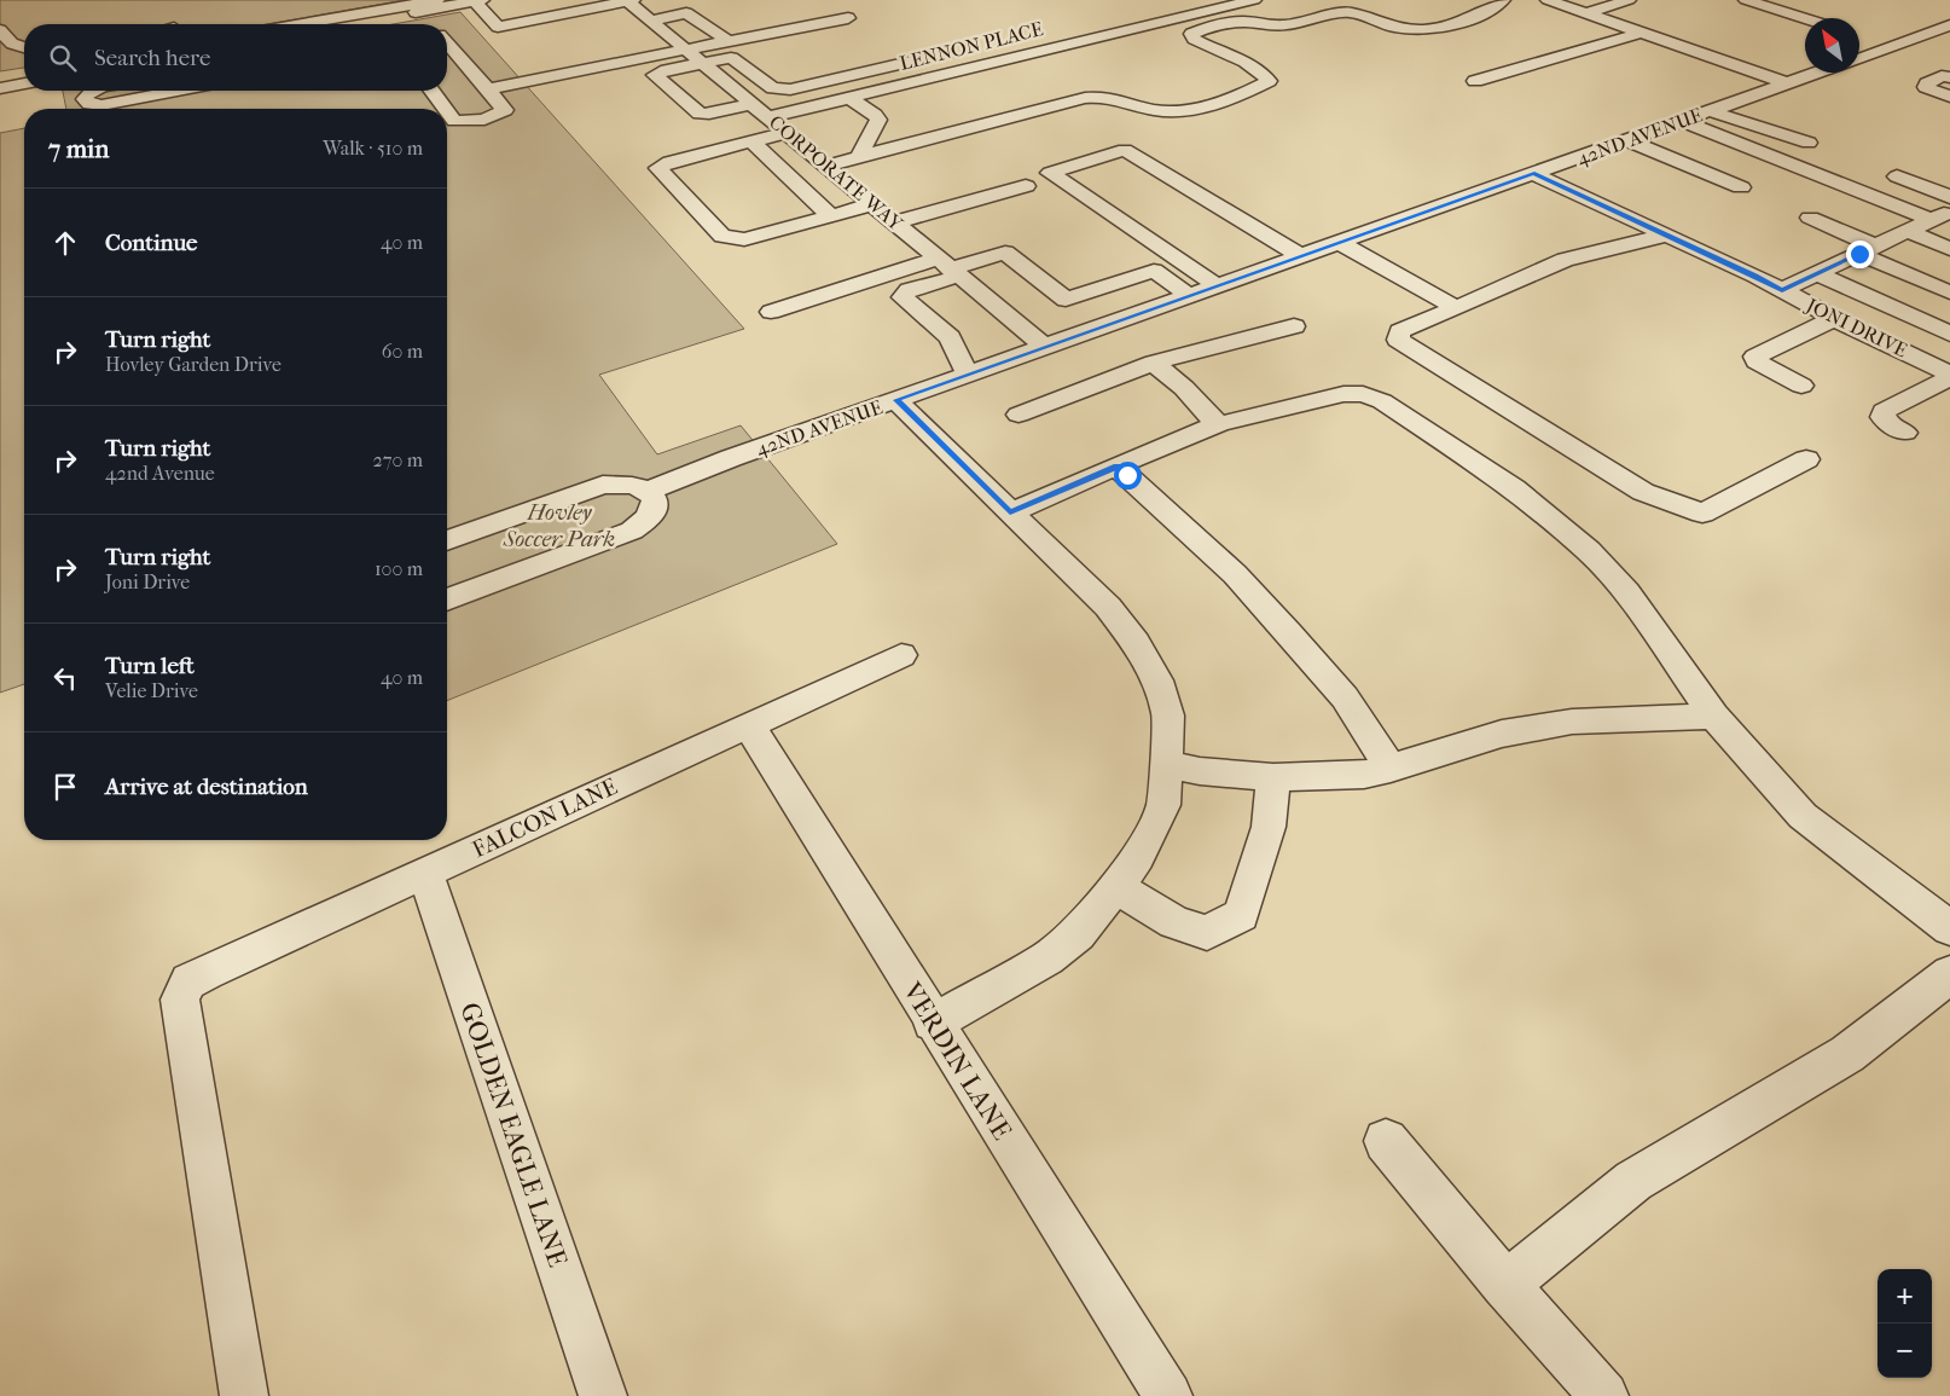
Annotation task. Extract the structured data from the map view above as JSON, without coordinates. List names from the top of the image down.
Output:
{
  "streets": {
    "street": [
      "LENNON PLACE",
      "42ND AVENUE",
      "CORPORATE WAY",
      "JONI DRIVE",
      "FALCON LANE",
      "VERDIN LANE",
      "GOLDEN EAGLE LANE"
    ]
  },
  "crossings": [
    ["LENNON PLACE", "CORPORATE WAY"],
    ["42ND AVENUE", "CORPORATE WAY"],
    ["42ND AVENUE", "JONI DRIVE"],
    ["FALCON LANE", "VERDIN LANE"],
    ["FALCON LANE", "GOLDEN EAGLE LANE"]
  ],
  "parks": ["Hovley Soccer Park"],
  "north": "top left",
  "page": {
    "search": "Search here",
    "heading": ["7 min", "Walk · 510 m"],
    "list": [
      ["Continue", "40 m"],
      ["Turn right", "Hovley Garden Drive", "60 m"],
      ["Turn right", "42nd Avenue", "270 m"],
      ["Turn right", "Joni Drive", "100 m"],
      ["Turn left", "Velie Drive", "40 m"],
      "Arrive at destination"
    ],
    "map_buttons": ["+", "−"]
  }
}
